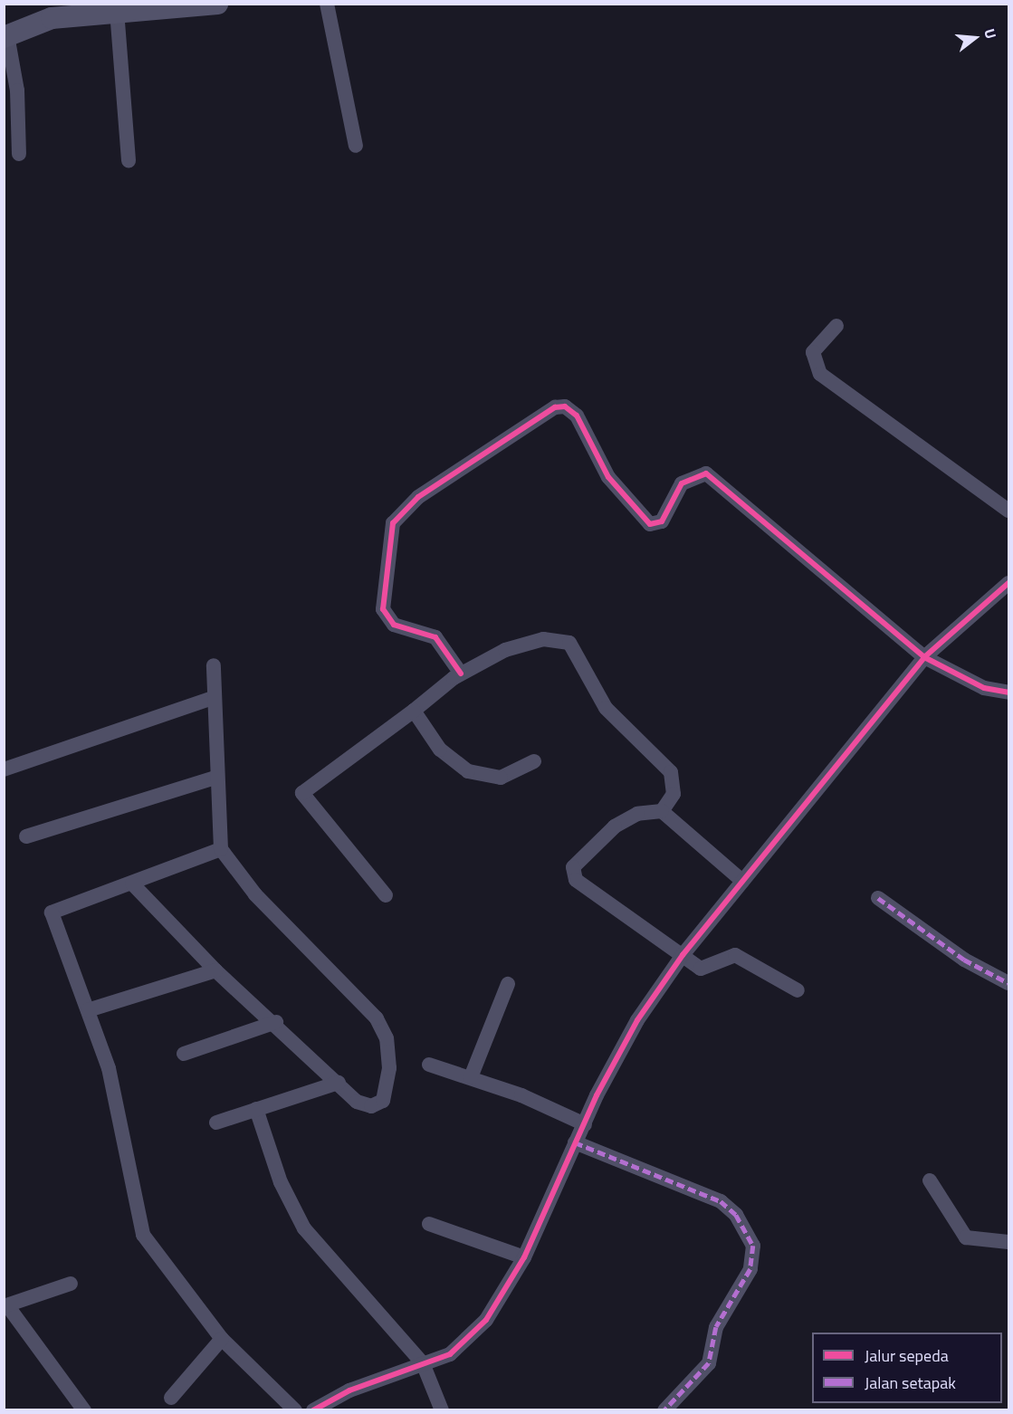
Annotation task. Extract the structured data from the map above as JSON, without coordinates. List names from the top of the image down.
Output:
{
  "legend": ["Jalur sepeda", "Jalan setapak"],
  "north": "right"
}
